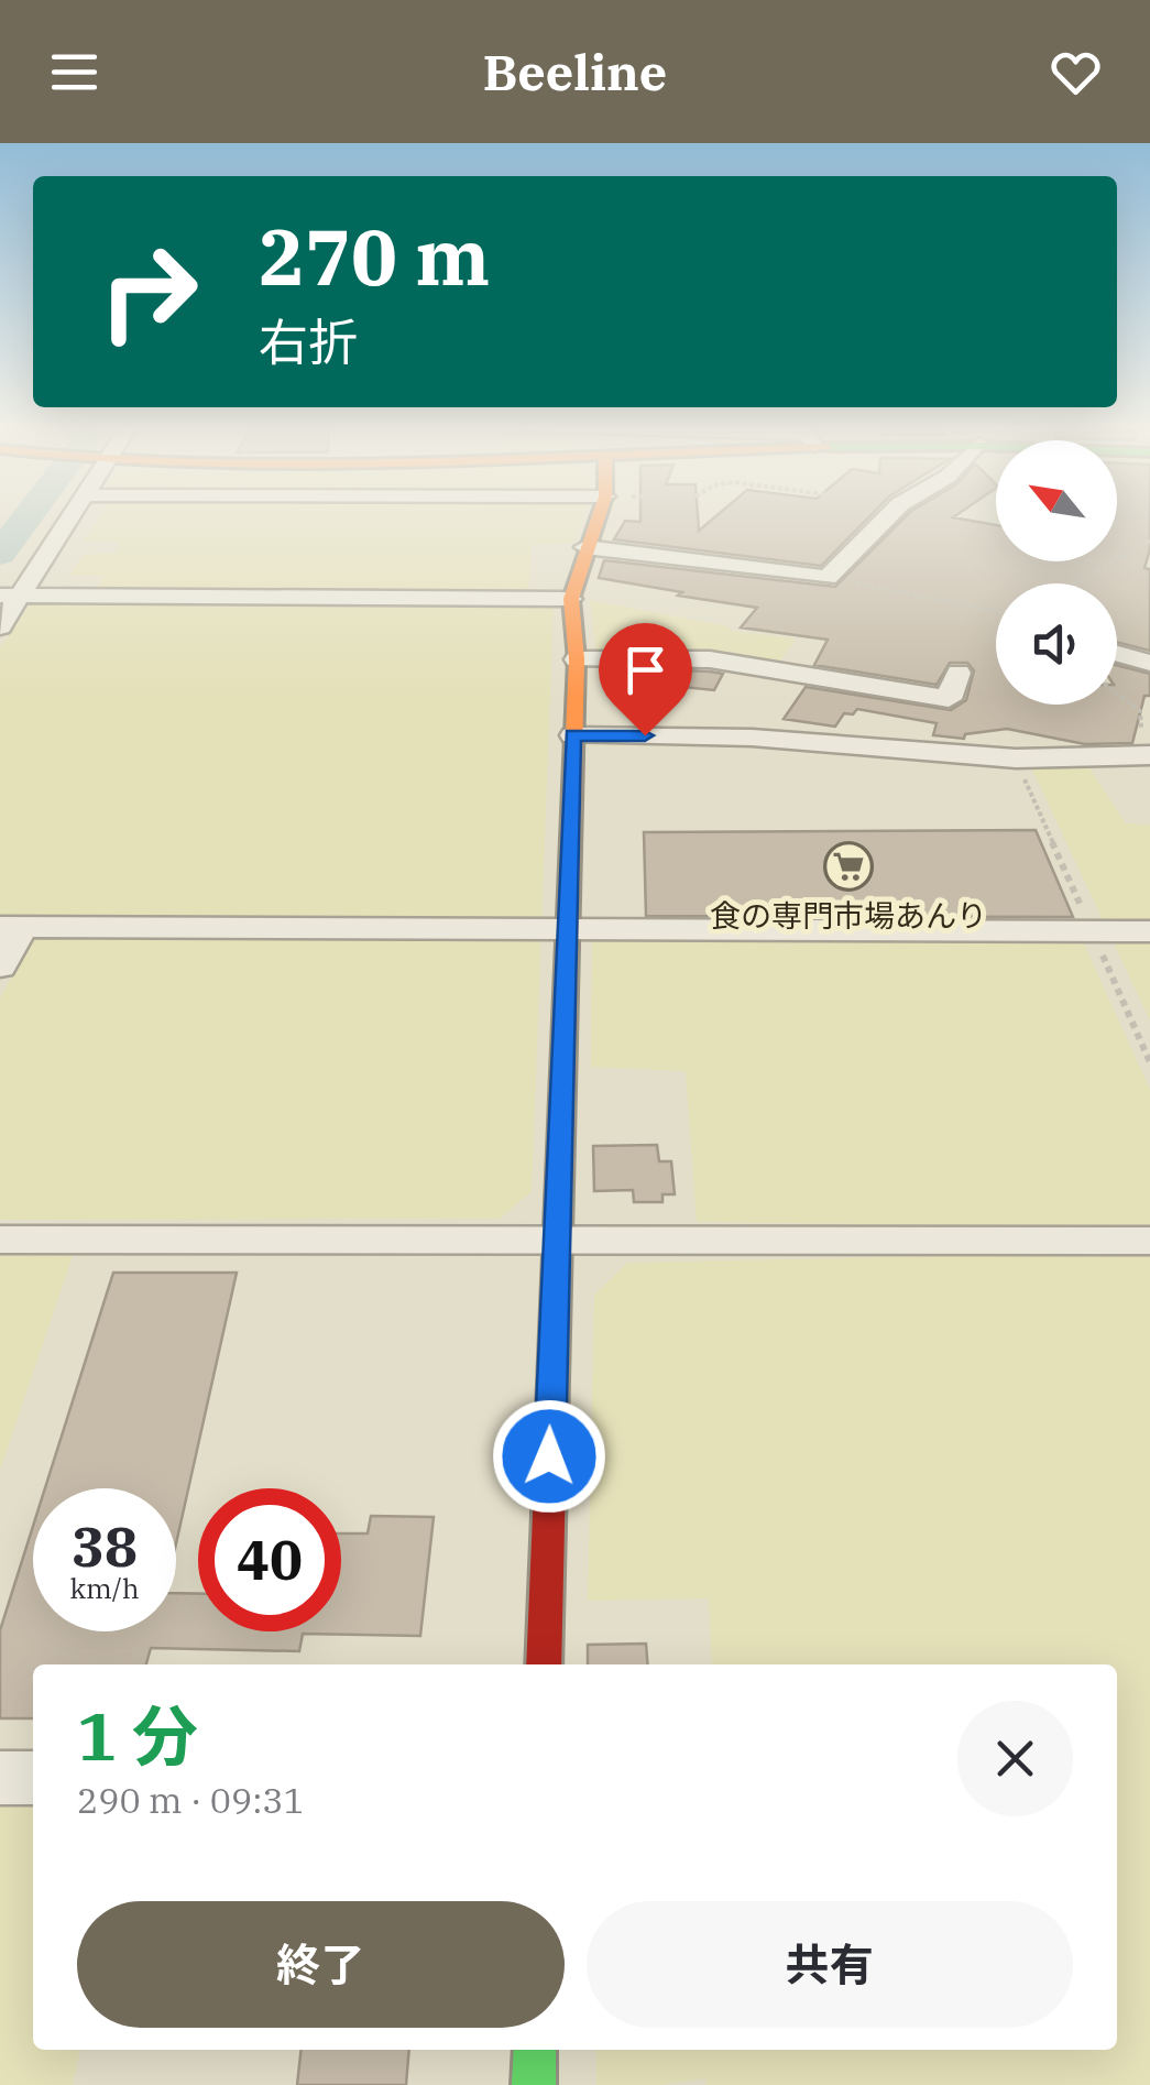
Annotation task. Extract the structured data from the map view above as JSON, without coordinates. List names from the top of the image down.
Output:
{
  "places": {
    "supermarket": ["食の専門市場あんり"]
  },
  "north": "top left",
  "page": {
    "header": "Beeline",
    "turn": ["270 m", "右折"],
    "speed": "38 km/h",
    "limit": "40",
    "heading": ["1 分", "290 m · 09:31"],
    "buttons": ["終了", "共有"]
  }
}
